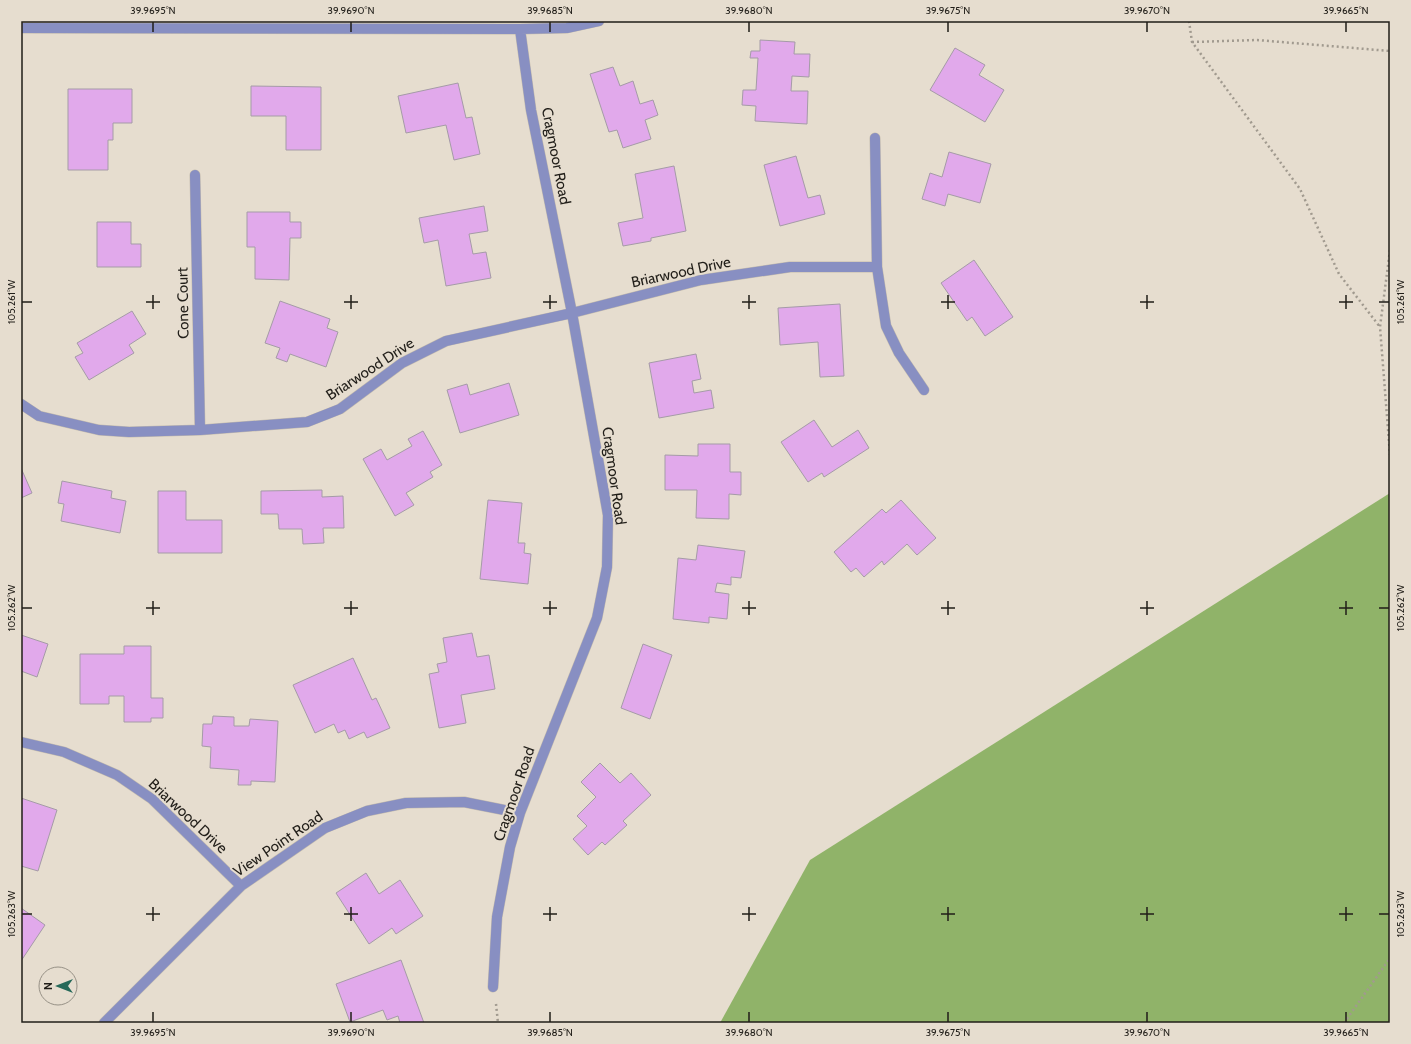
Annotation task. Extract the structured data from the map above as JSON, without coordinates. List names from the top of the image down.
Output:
{
  "streets": {
    "street": [
      "Cragmoor Road",
      "Briarwood Drive",
      "Cone Court",
      "View Point Road"
    ]
  },
  "crossings": [
    ["Cragmoor Road", "Briarwood Drive"],
    ["Cragmoor Road", "View Point Road"],
    ["Briarwood Drive", "Cone Court"],
    ["Briarwood Drive", "View Point Road"]
  ],
  "north": "left",
  "coordinates": [
    "39.9695°N",
    "39.9690°N",
    "39.9685°N",
    "39.9680°N",
    "39.9675°N",
    "39.9670°N",
    "39.9665°N",
    "105.261°W",
    "105.262°W",
    "105.263°W"
  ]
}
